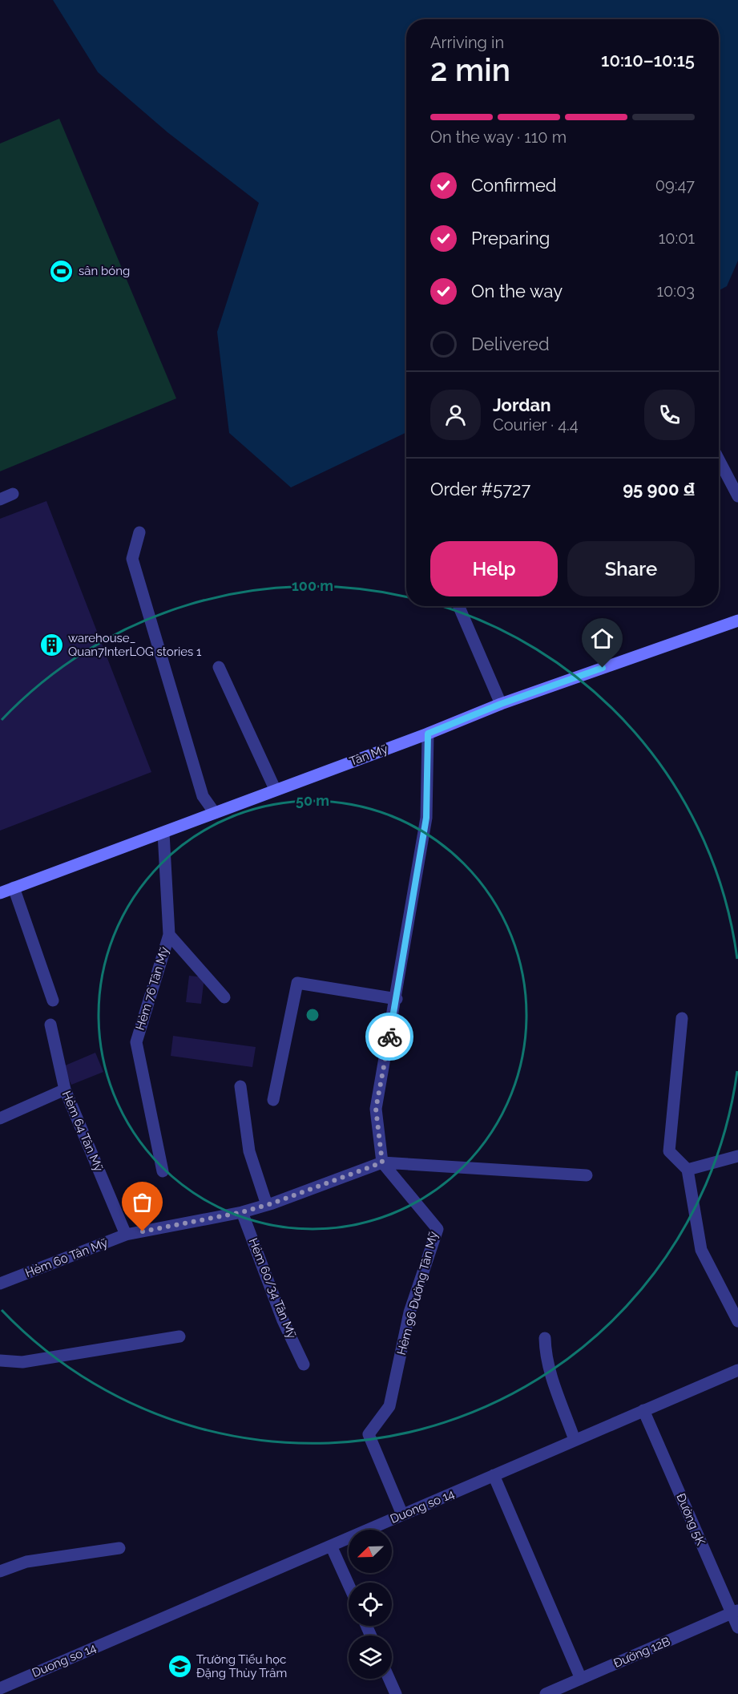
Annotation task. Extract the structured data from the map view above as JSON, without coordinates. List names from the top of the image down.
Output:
{
  "streets": {
    "street": [
      "Tân Mỹ",
      "Hẻm 76 Tân Mỹ",
      "Hẻm 64 Tân Mỹ",
      "Hẻm 60 Tân Mỹ",
      "Hẻm 60/34 Tân Mỹ",
      "Hẻm 96 Đường Tân Mỹ",
      "Duong so 14",
      "Đường 5K",
      "Đường 12B"
    ]
  },
  "crossings": [
    ["Tân Mỹ", "Hẻm 76 Tân Mỹ"],
    ["Hẻm 64 Tân Mỹ", "Hẻm 60 Tân Mỹ"],
    ["Hẻm 60 Tân Mỹ", "Hẻm 60/34 Tân Mỹ"],
    ["Hẻm 60 Tân Mỹ", "Hẻm 96 Đường Tân Mỹ"],
    ["Hẻm 96 Đường Tân Mỹ", "Duong so 14"],
    ["Duong so 14", "Đường 5K"],
    ["Đường 5K", "Đường 12B"]
  ],
  "places": {
    "sports": ["sân bóng"],
    "building": ["warehouse_ Quan7InterLOG stories 1"],
    "school or university": ["Trường Tiểu học Đặng Thùy Trâm"]
  },
  "north": "bottom left",
  "page": {
    "heading": ["2 min", "Arriving in", "10:10–10:15"],
    "panel": [
      "Jordan",
      "Courier · 4.4",
      "Order #5727",
      "95 900 ₫"
    ],
    "bar": "On the way · 110 m",
    "list": [
      ["Confirmed", "09:47"],
      ["Preparing", "10:01"],
      ["On the way", "10:03"],
      "Delivered"
    ],
    "buttons": ["Help", "Share"]
  },
  "rings": ["100 m", "50 m"]
}
